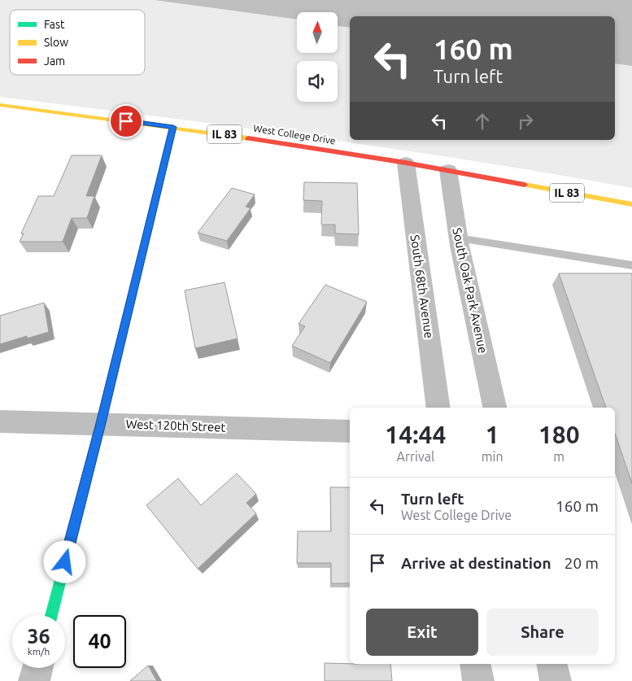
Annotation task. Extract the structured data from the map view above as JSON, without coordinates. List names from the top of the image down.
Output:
{
  "streets": {
    "main road": ["IL 83", "West College Drive"],
    "street": ["South 68th Avenue", "South Oak Park Avenue", "West 120th Street"]
  },
  "crossings": [
    ["West College Drive", "South 68th Avenue"],
    ["West College Drive", "South Oak Park Avenue"]
  ],
  "legend": ["Fast", "Slow", "Jam"],
  "north": "top",
  "page": {
    "turn": ["160 m", "Turn left"],
    "eta": [
      "14:44",
      "Arrival",
      "1",
      "min",
      "180",
      "m"
    ],
    "list": [
      {
        "name": "Turn left",
        "note": "West College Drive",
        "value": "160 m"
      },
      {
        "name": "Arrive at destination",
        "value": "20 m"
      }
    ],
    "buttons": ["Exit", "Share"],
    "speed": "36 km/h",
    "limit": "40"
  }
}
